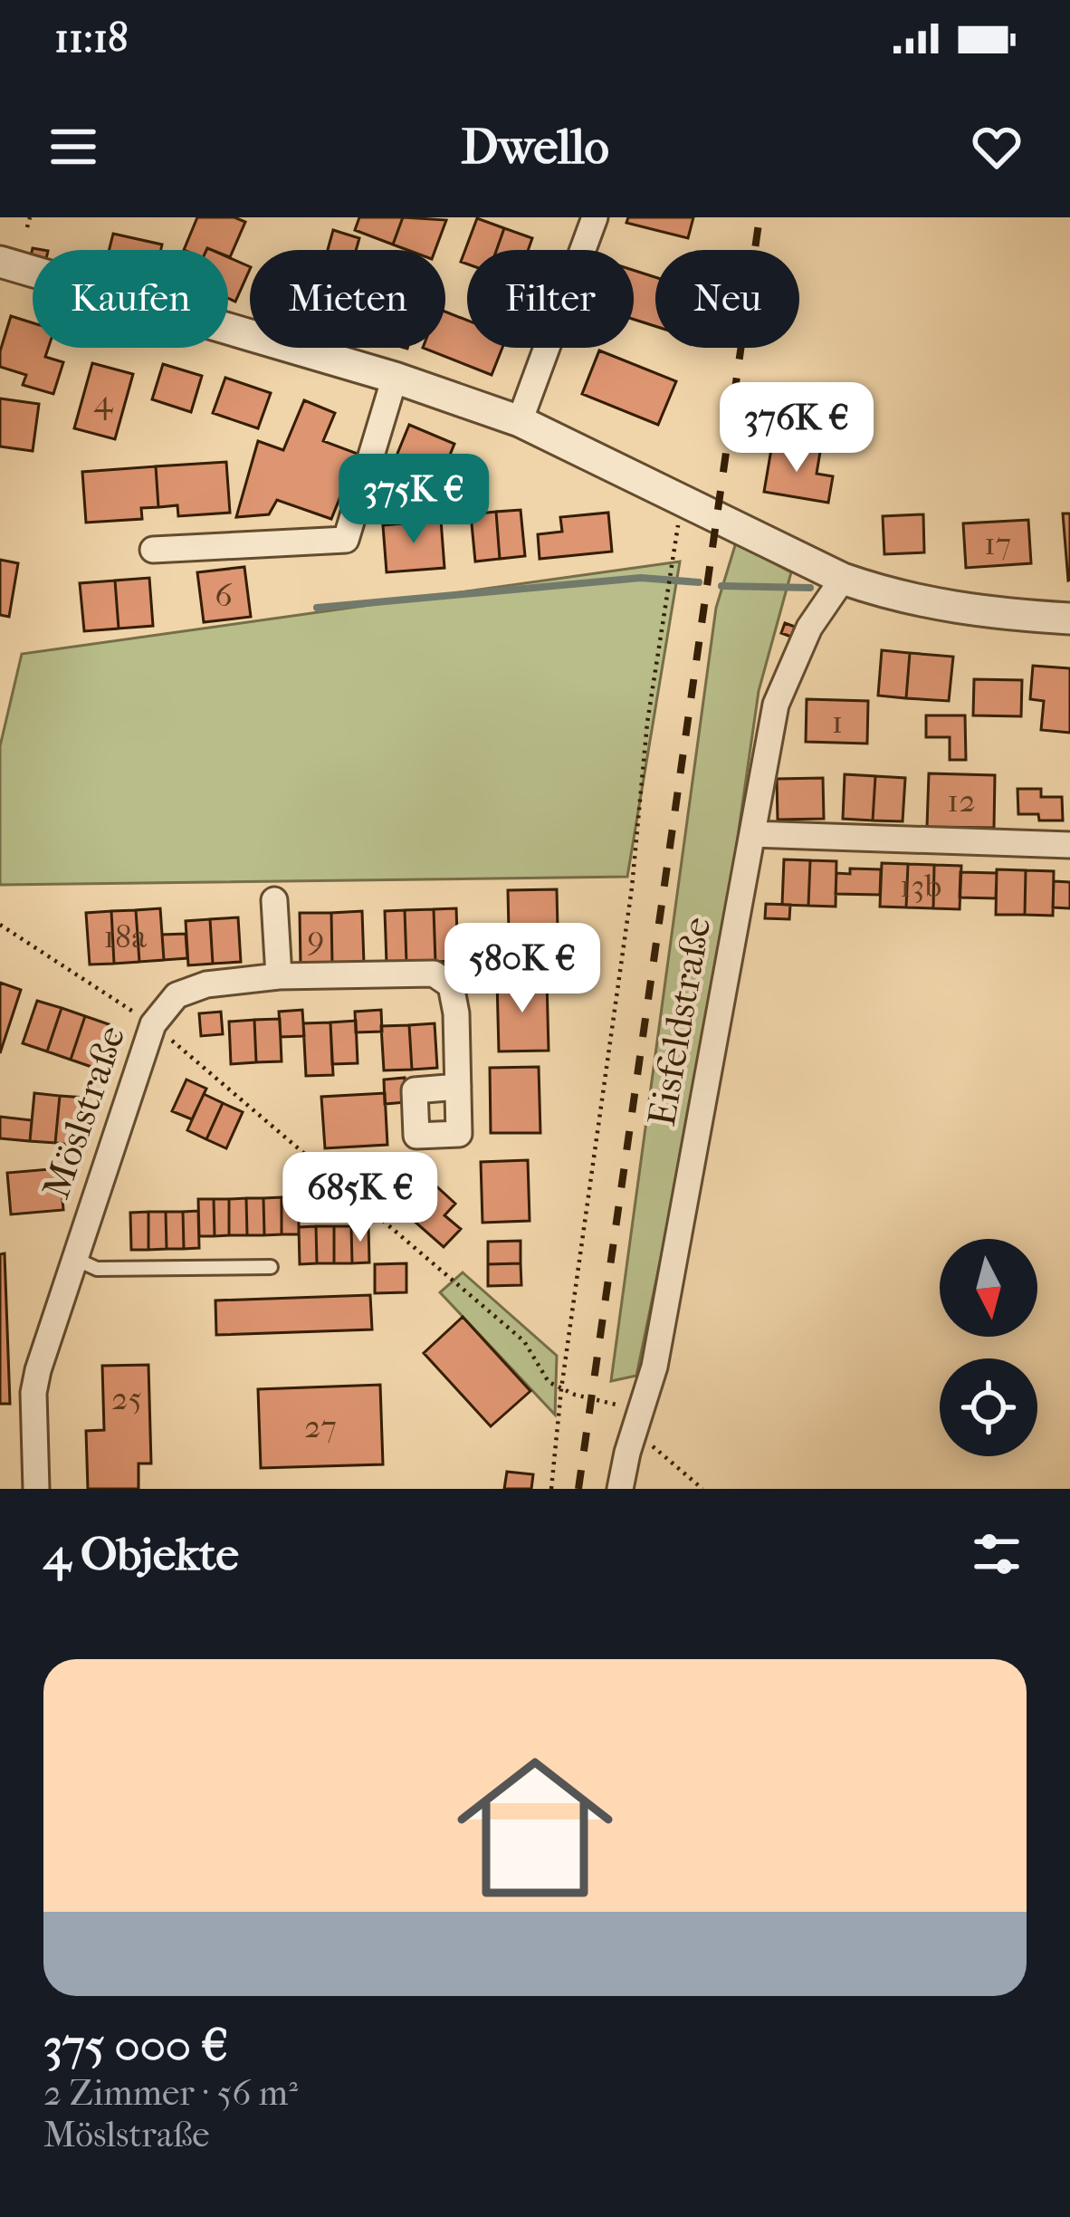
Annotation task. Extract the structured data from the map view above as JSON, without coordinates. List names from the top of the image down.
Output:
{
  "streets": {
    "street": ["Eisfeldstraße", "Möslstraße"]
  },
  "house_numbers": [
    "4",
    "17",
    "6",
    "1",
    "12",
    "13b",
    "18a",
    "9",
    "25",
    "27"
  ],
  "north": "bottom",
  "page": {
    "status": "11:18",
    "header": "Dwello",
    "chip": [
      "Kaufen",
      "Mieten",
      "Filter",
      "Neu"
    ],
    "price": [
      "376K €",
      "375K €",
      "580K €",
      "685K €"
    ],
    "heading": "4 Objekte",
    "list": [
      {
        "name": "375 000 €",
        "note": "2 Zimmer · 56 m² · Möslstraße"
      }
    ]
  }
}
